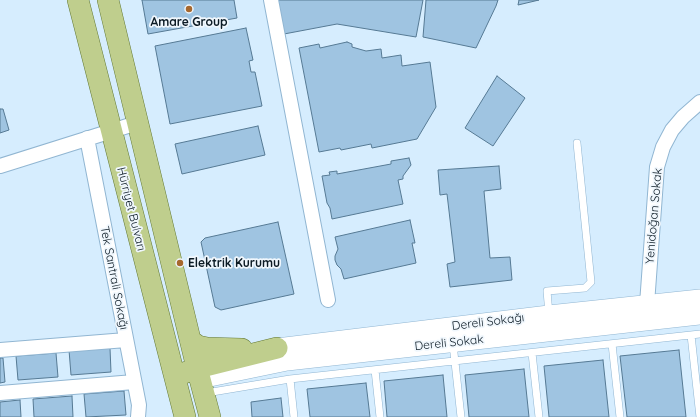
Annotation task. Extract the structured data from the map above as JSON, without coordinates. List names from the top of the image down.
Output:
{
  "streets": {
    "main road": ["Hürriyet Bulvarı"],
    "street": [
      "Yenidoğan Sokak",
      "Tek Santrali Sokağı",
      "Dereli Sokağı",
      "Dereli Sokak"
    ]
  },
  "crossings": [
    ["Yenidoğan Sokak", "Dereli Sokağı"],
    ["Yenidoğan Sokak", "Dereli Sokak"],
    ["Dereli Sokağı", "Dereli Sokak"]
  ],
  "places": ["Amare Group", "Elektrik Kurumu"]
}
